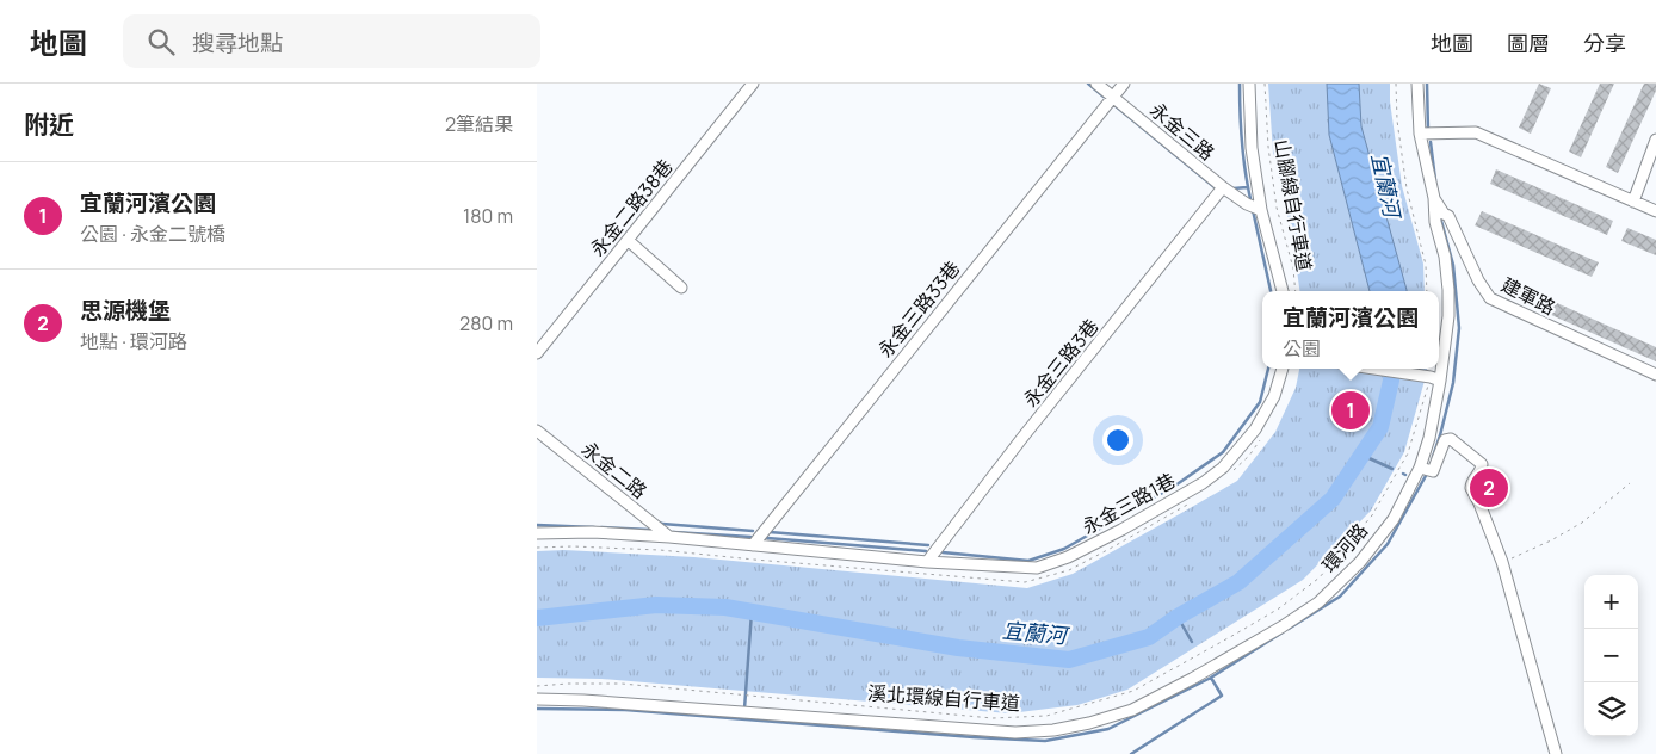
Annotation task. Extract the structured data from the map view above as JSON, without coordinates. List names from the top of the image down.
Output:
{
  "streets": {
    "street": [
      "永金三路",
      "永金二路38巷",
      "建軍路",
      "永金三路33巷",
      "永金三路3巷",
      "永金二路",
      "永金三路1巷",
      "環河路"
    ],
    "path": ["山腳線自行車道", "溪北環線自行車道"]
  },
  "crossings": [
    ["永金三路", "永金三路33巷"],
    ["永金三路", "永金三路3巷"],
    ["建軍路", "環河路"],
    ["永金三路33巷", "永金三路1巷"],
    ["永金三路3巷", "永金三路1巷"],
    ["永金二路", "永金三路1巷"],
    ["環河路", "溪北環線自行車道"]
  ],
  "water": ["宜蘭河"],
  "page": {
    "header": "地圖",
    "search": "搜尋地點",
    "nav": ["地圖", "圖層", "分享"],
    "heading": ["附近", "2筆結果"],
    "list": [
      {
        "mark": "1",
        "name": "宜蘭河濱公園",
        "note": "公園 · 永金二號橋",
        "value": "180 m"
      },
      {
        "mark": "2",
        "name": "思源機堡",
        "note": "地點 · 環河路",
        "value": "280 m"
      }
    ],
    "popup": ["宜蘭河濱公園", "公園"],
    "pins": ["1", "2"],
    "map_buttons": ["+", "−"]
  }
}
